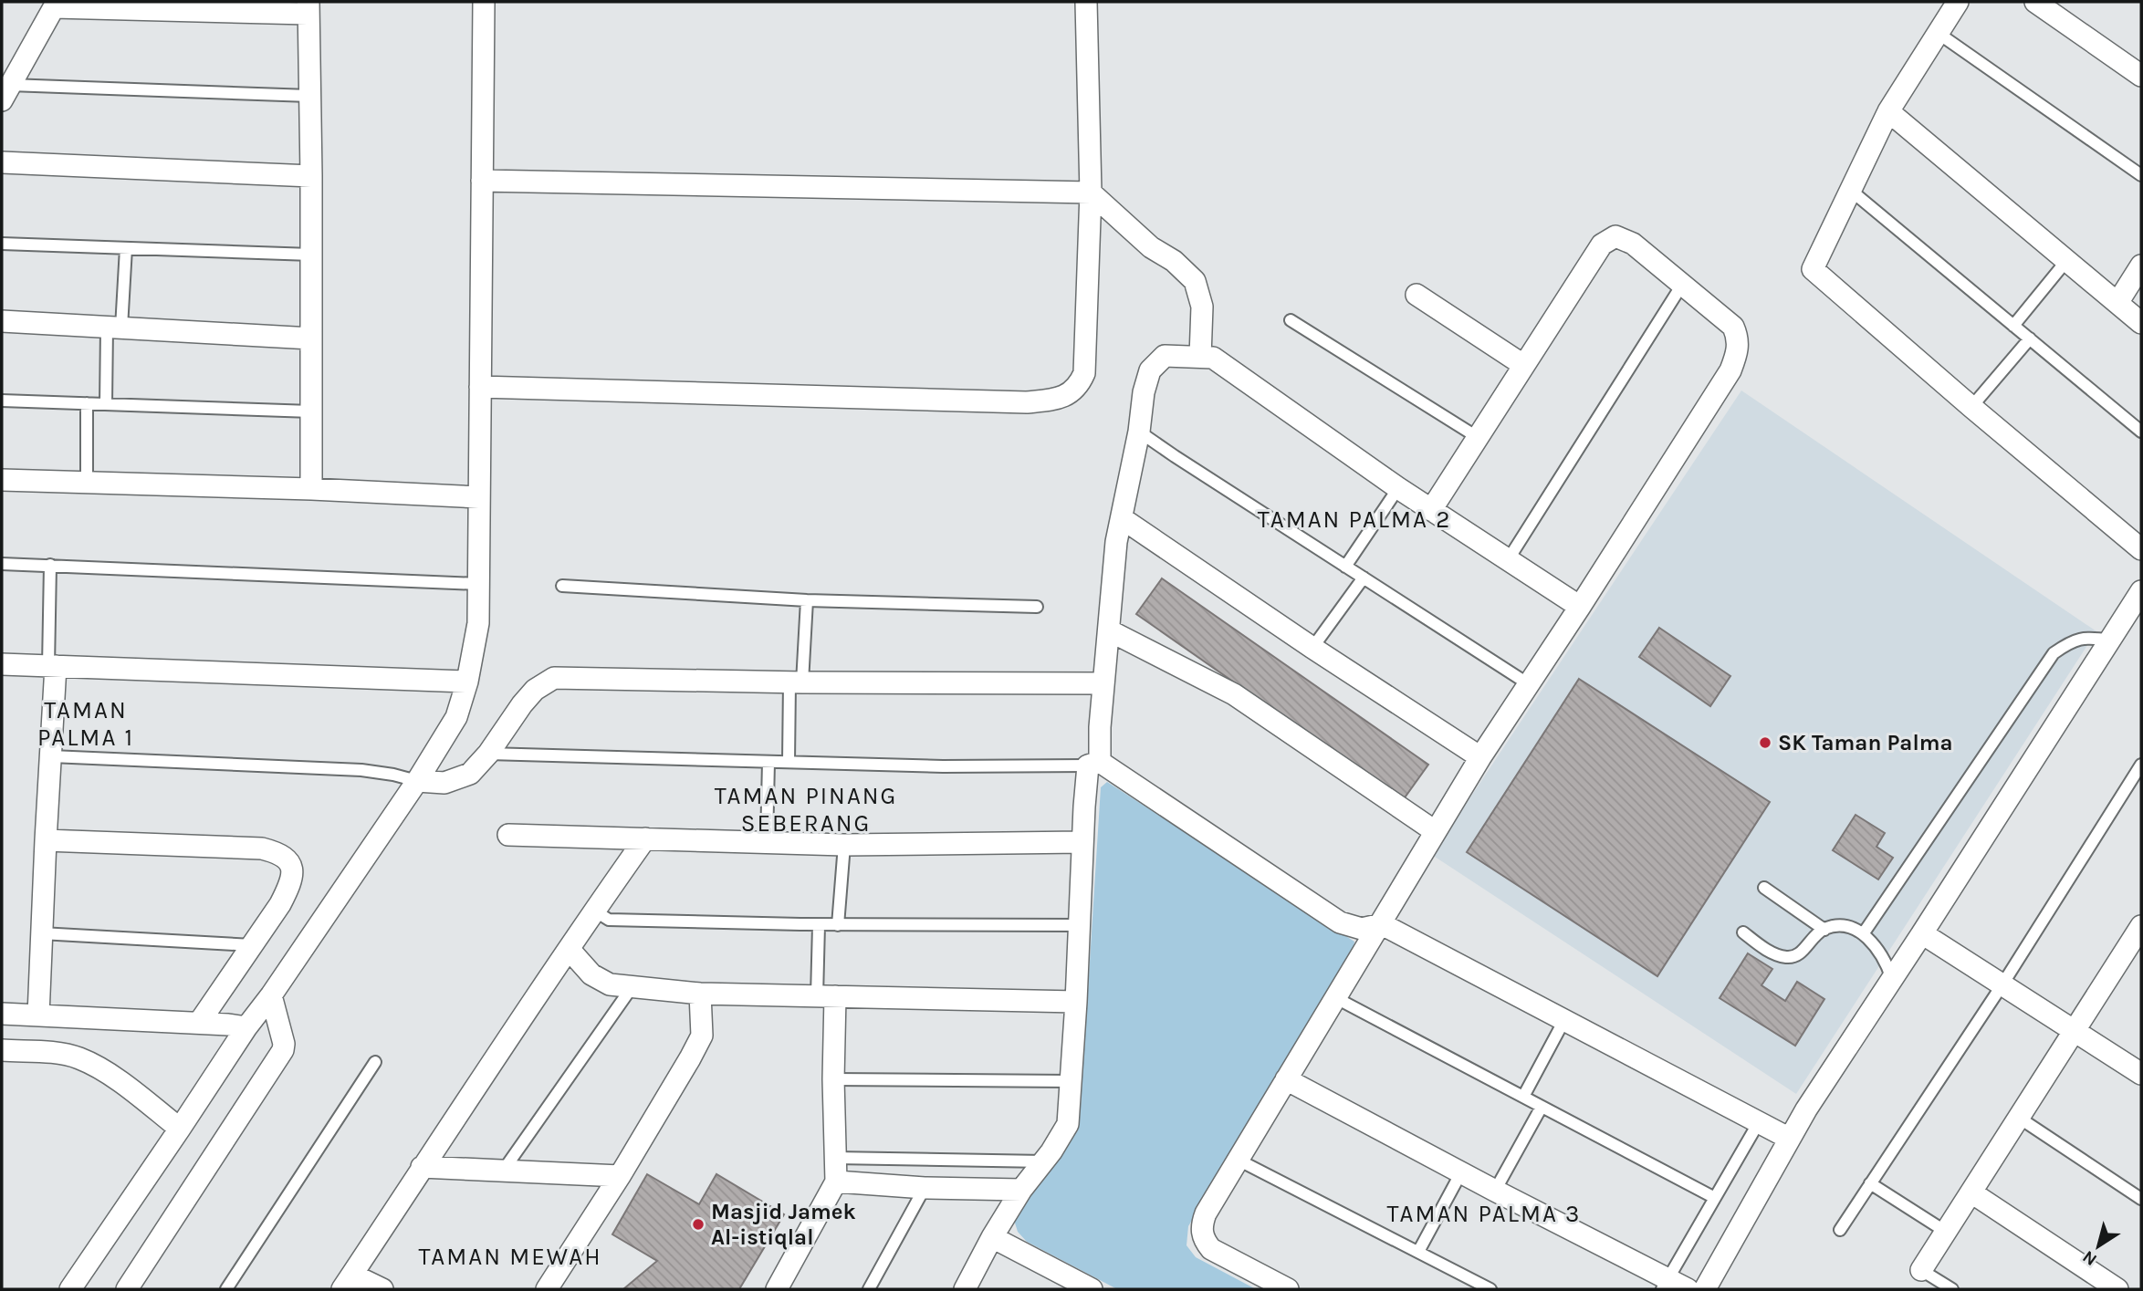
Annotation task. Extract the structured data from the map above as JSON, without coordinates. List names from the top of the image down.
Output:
{
  "districts": [
    "TAMAN PALMA 2",
    "TAMAN PALMA 1",
    "TAMAN PINANG SEBERANG",
    "TAMAN PALMA 3",
    "TAMAN MEWAH"
  ],
  "places": ["SK Taman Palma", "Masjid Jamek Al-istiqlal"],
  "north": "bottom left"
}
